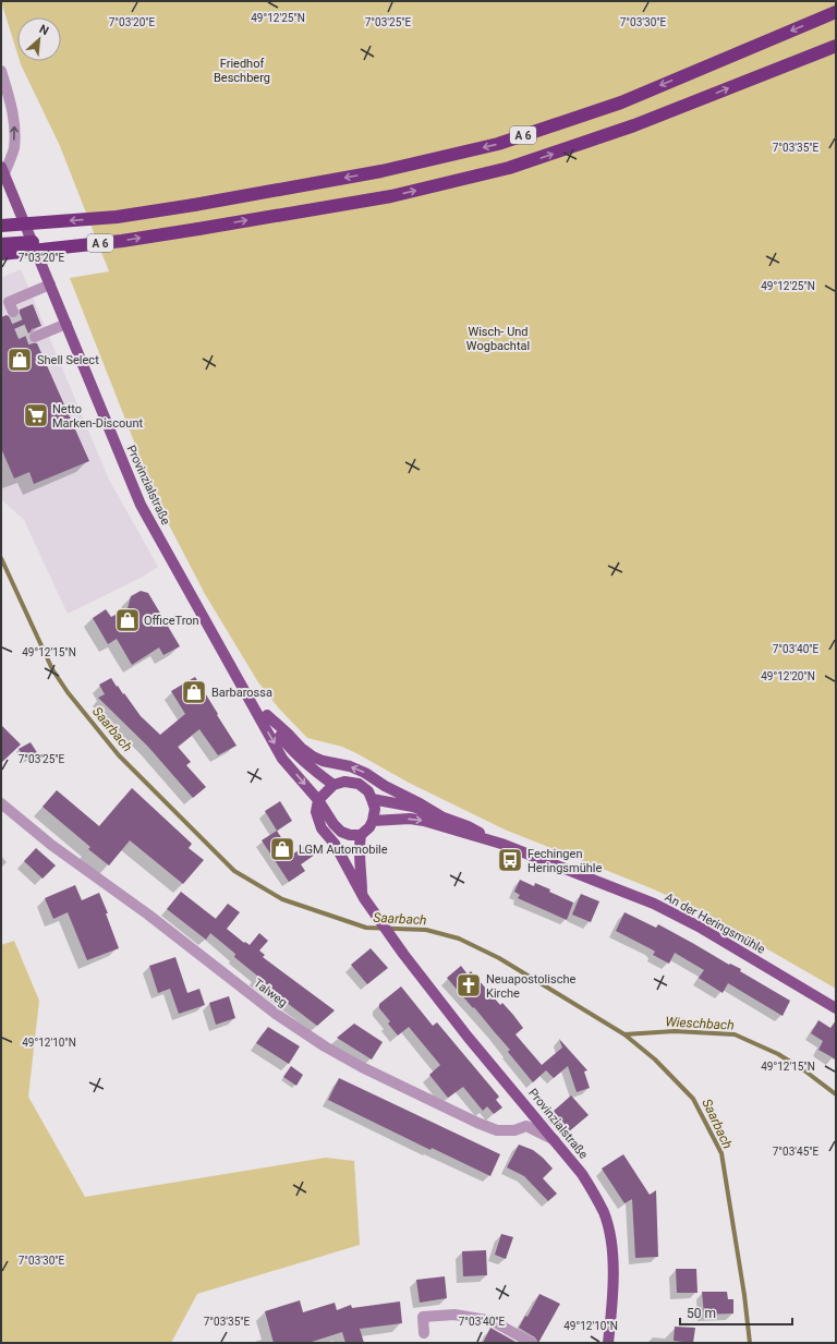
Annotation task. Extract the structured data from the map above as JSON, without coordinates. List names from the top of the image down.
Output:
{
  "streets": {
    "highway": ["A 6"],
    "main road": ["Provinzialstraße", "An der Heringsmühle"],
    "street": ["Talweg"]
  },
  "crossings": [
    ["Provinzialstraße", "An der Heringsmühle"],
    ["Provinzialstraße", "Talweg"]
  ],
  "water": ["Saarbach", "Wieschbach"],
  "parks": ["Friedhof Beschberg", "Wisch- Und Wogbachtal"],
  "places": {
    "shop": [
      "Shell Select",
      "OfficeTron",
      "Barbarossa",
      "LGM Automobile"
    ],
    "supermarket": ["Netto Marken-Discount"],
    "bus stop": ["Fechingen Heringsmühle"],
    "church": ["Neuapostolische Kirche"]
  },
  "scale_bar": "50 m",
  "north": "top right",
  "coordinates": [
    "49°12'25\"N",
    "7°03'20\"E",
    "7°03'25\"E",
    "7°03'30\"E",
    "7°03'35\"E",
    "7°03'40\"E",
    "49°12'15\"N",
    "49°12'20\"N",
    "49°12'10\"N",
    "7°03'45\"E"
  ]
}
